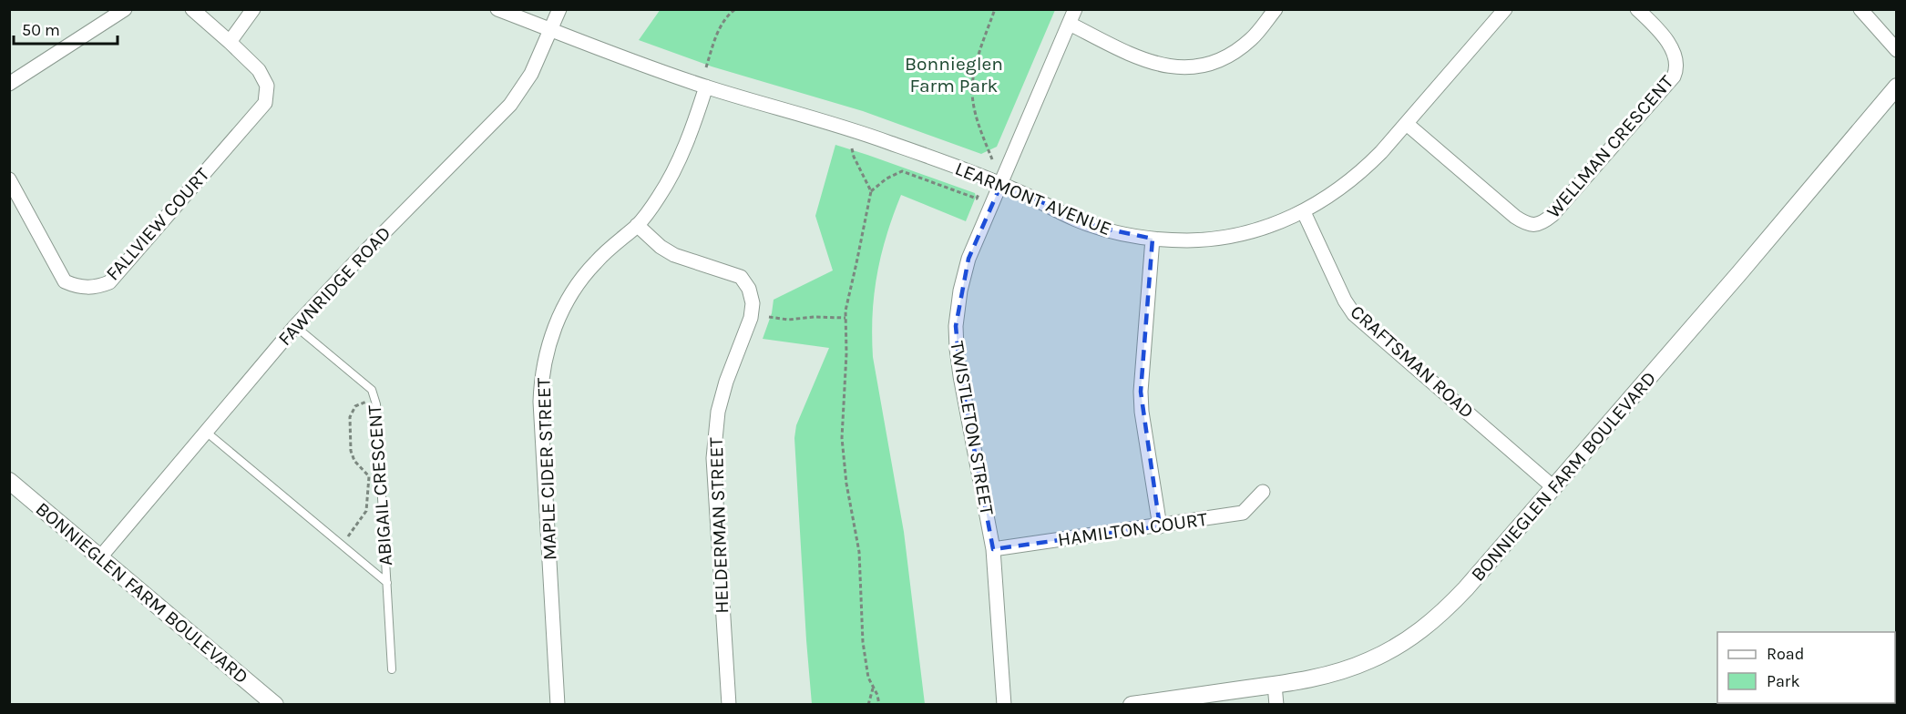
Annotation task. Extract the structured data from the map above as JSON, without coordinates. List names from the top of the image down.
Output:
{
  "streets": {
    "street": [
      "WELLMAN CRESCENT",
      "LEARMONT AVENUE",
      "FALLVIEW COURT",
      "FAWNRIDGE ROAD",
      "CRAFTSMAN ROAD",
      "TWISTLETON STREET",
      "MAPLE CIDER STREET",
      "BONNIEGLEN FARM BOULEVARD",
      "HELDERMAN STREET",
      "HAMILTON COURT"
    ],
    "lane": ["ABIGAIL CRESCENT"]
  },
  "crossings": [
    ["WELLMAN CRESCENT", "LEARMONT AVENUE"],
    ["LEARMONT AVENUE", "FAWNRIDGE ROAD"],
    ["LEARMONT AVENUE", "CRAFTSMAN ROAD"],
    ["LEARMONT AVENUE", "TWISTLETON STREET"],
    ["LEARMONT AVENUE", "MAPLE CIDER STREET"],
    ["FAWNRIDGE ROAD", "BONNIEGLEN FARM BOULEVARD"],
    ["FAWNRIDGE ROAD", "ABIGAIL CRESCENT"],
    ["CRAFTSMAN ROAD", "BONNIEGLEN FARM BOULEVARD"],
    ["TWISTLETON STREET", "HAMILTON COURT"],
    ["MAPLE CIDER STREET", "HELDERMAN STREET"]
  ],
  "parks": ["Bonnieglen Farm Park"],
  "legend": ["Road", "Park"],
  "scale_bar": "50 m"
}
